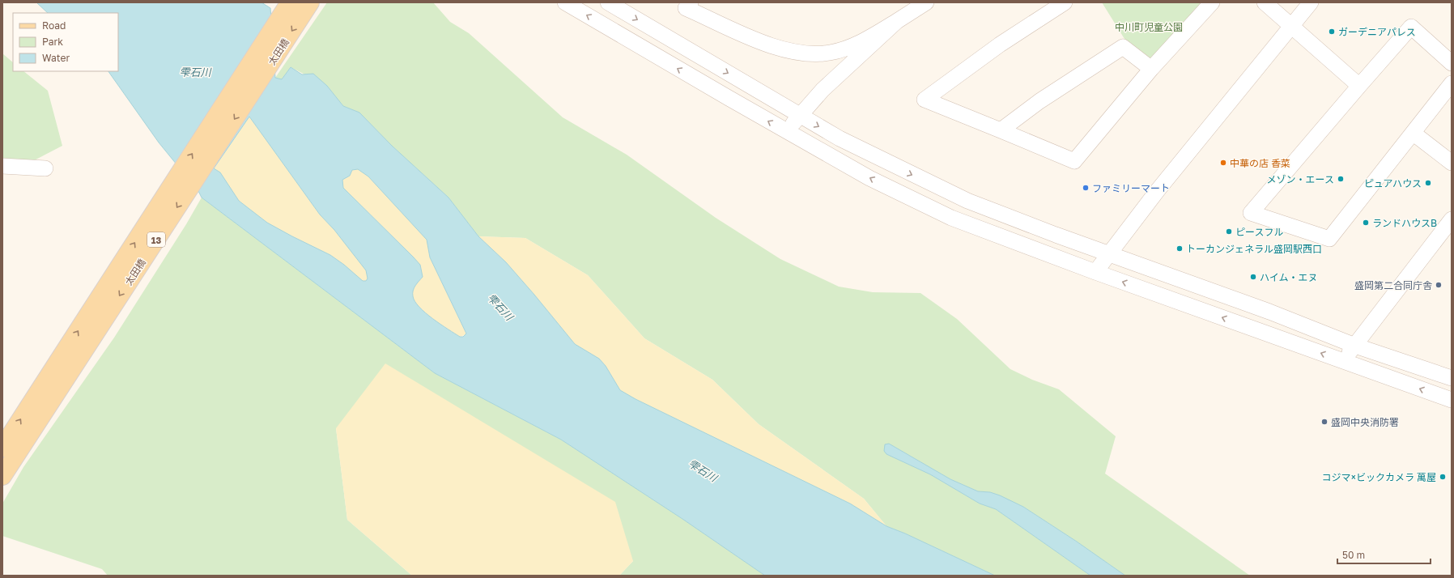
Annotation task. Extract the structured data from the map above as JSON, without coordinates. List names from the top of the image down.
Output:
{
  "streets": {
    "main road": ["太田橋", "13"]
  },
  "water": ["雫石川"],
  "parks": ["中川町児童公園"],
  "places": [
    "ガーデニアパレス",
    "中華の店 香菜",
    "メゾン・エース",
    "ピュアハウス",
    "ファミリーマート",
    "ランドハウスB",
    "ピースフル",
    "トーカンジェネラル盛岡駅西口",
    "ハイム・エヌ",
    "盛岡第二合同庁舎",
    "盛岡中央消防署",
    "コジマ×ビックカメラ 萬屋"
  ],
  "legend": ["Road", "Park", "Water"],
  "scale_bar": "50 m"
}
